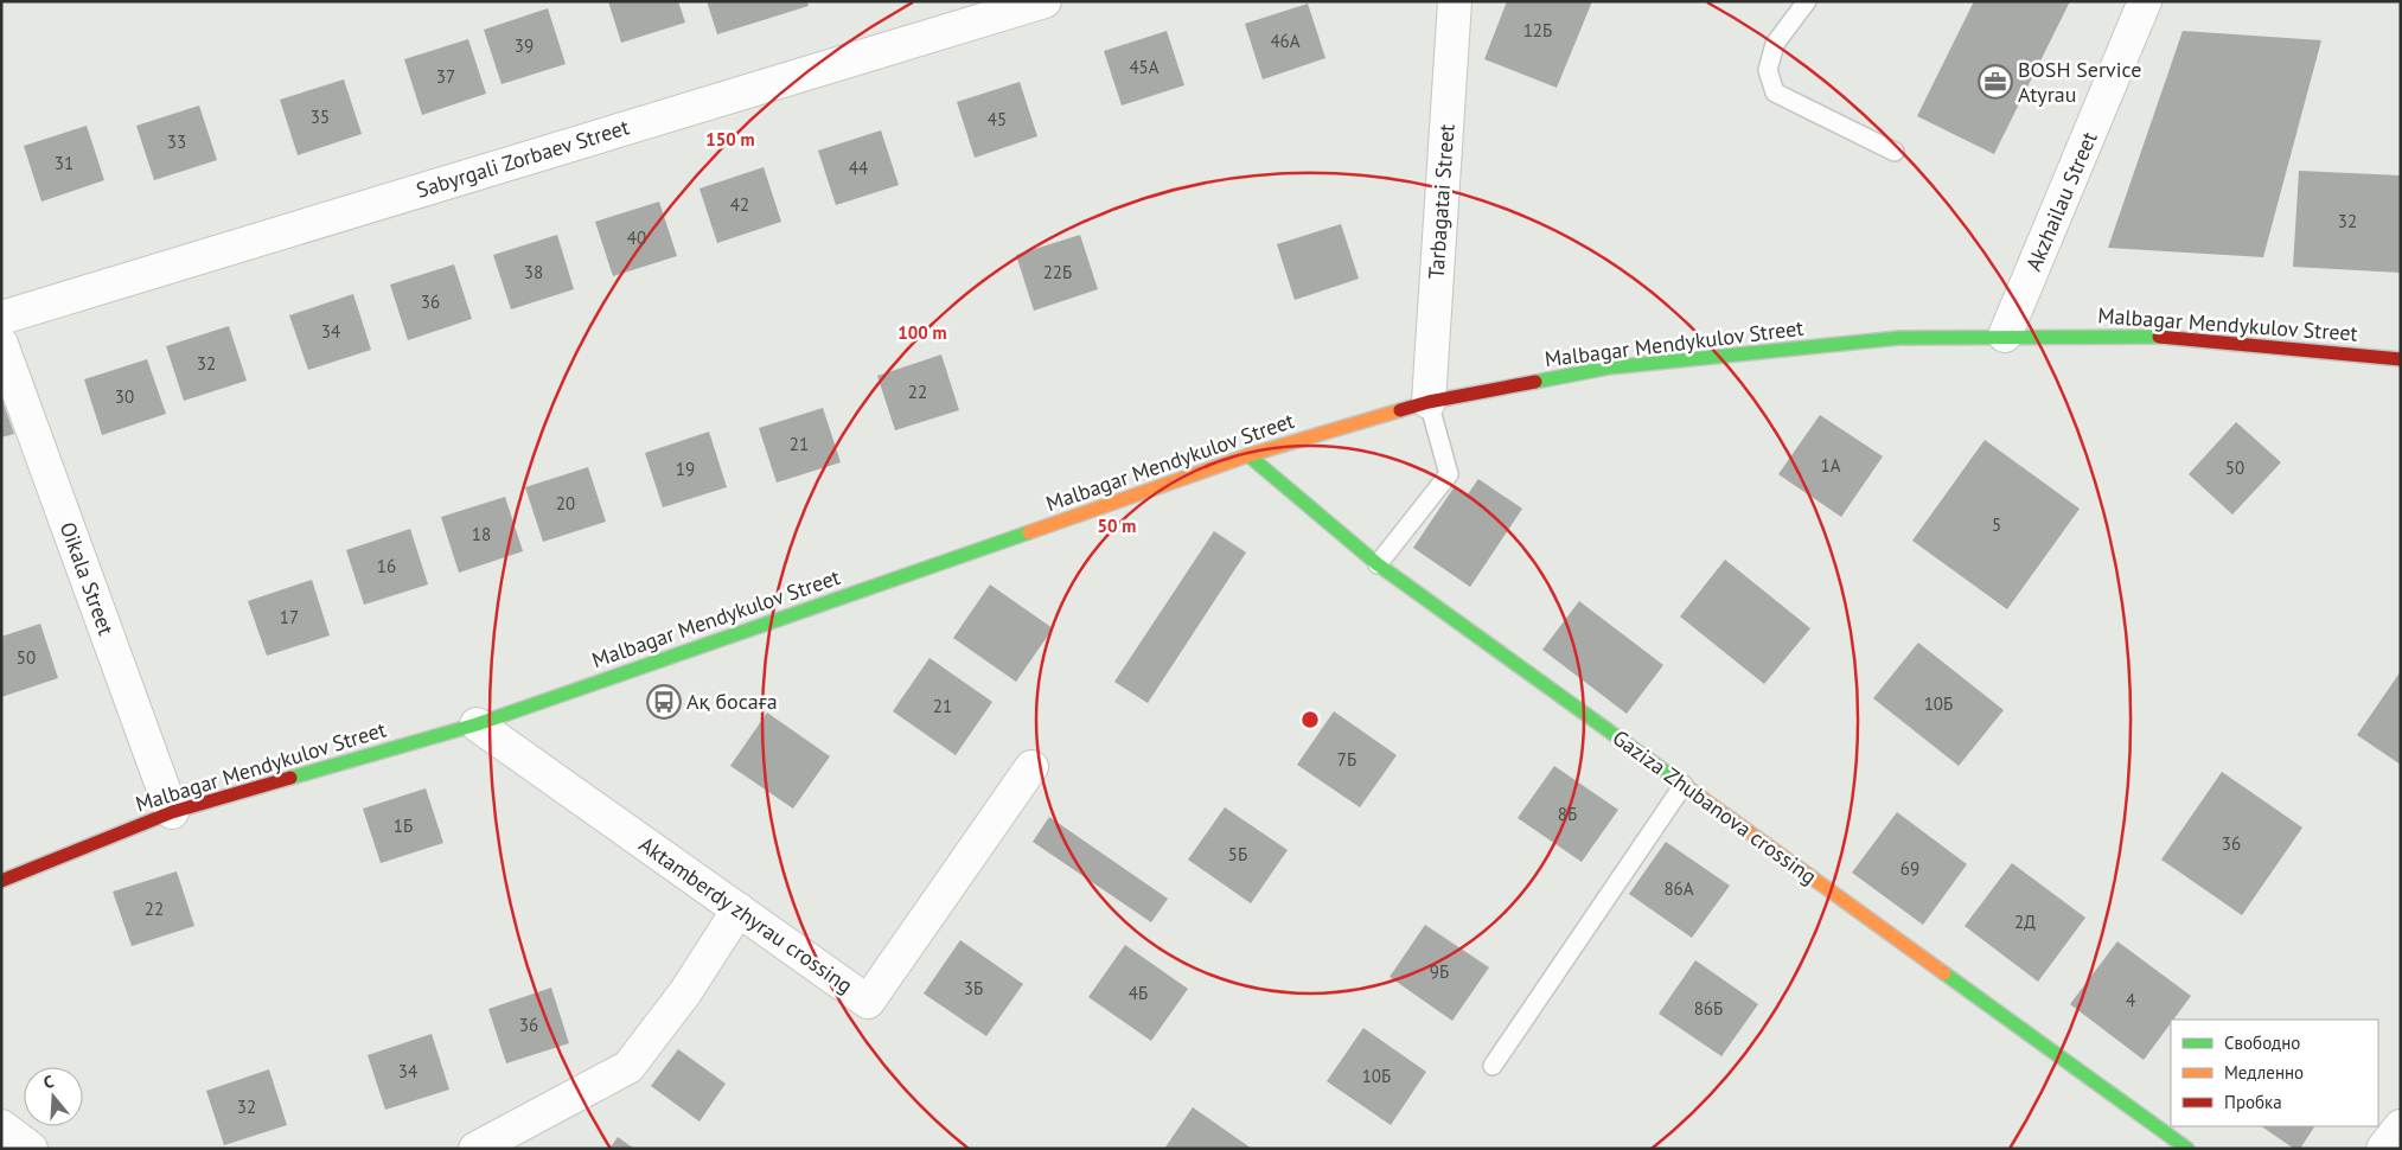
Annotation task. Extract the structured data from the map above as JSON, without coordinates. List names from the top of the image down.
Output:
{
  "streets": {
    "main road": ["Malbagar Mendykulov Street", "Gaziza Zhubanova crossing"],
    "street": [
      "Sabyrgali Zorbaev Street",
      "Tarbagatai Street",
      "Akzhailau Street",
      "Oikala Street",
      "Aktamberdy zhyrau crossing"
    ]
  },
  "crossings": [
    ["Tarbagatai Street", "Malbagar Mendykulov Street"],
    ["Akzhailau Street", "Malbagar Mendykulov Street"],
    ["Malbagar Mendykulov Street", "Oikala Street"],
    ["Malbagar Mendykulov Street", "Gaziza Zhubanova crossing"],
    ["Malbagar Mendykulov Street", "Aktamberdy zhyrau crossing"]
  ],
  "places": {
    "office": ["BOSH Service Atyrau"],
    "bus stop": ["Ақ босаға"]
  },
  "house_numbers": [
    "12Б",
    "46А",
    "39",
    "45А",
    "37",
    "35",
    "45",
    "33",
    "31",
    "44",
    "42",
    "32",
    "40",
    "38",
    "22Б",
    "36",
    "34",
    "32",
    "22",
    "30",
    "21",
    "1А",
    "50",
    "19",
    "20",
    "5",
    "18",
    "16",
    "17",
    "50",
    "10Б",
    "21",
    "7Б",
    "8Б",
    "1Б",
    "36",
    "5Б",
    "69",
    "86А",
    "22",
    "2Д",
    "9Б",
    "3Б",
    "4Б",
    "4",
    "86Б",
    "36",
    "34",
    "10Б",
    "32"
  ],
  "legend": ["Свободно", "Медленно", "Пробка"],
  "north": "top",
  "rings": ["150 m", "100 m", "50 m"]
}
